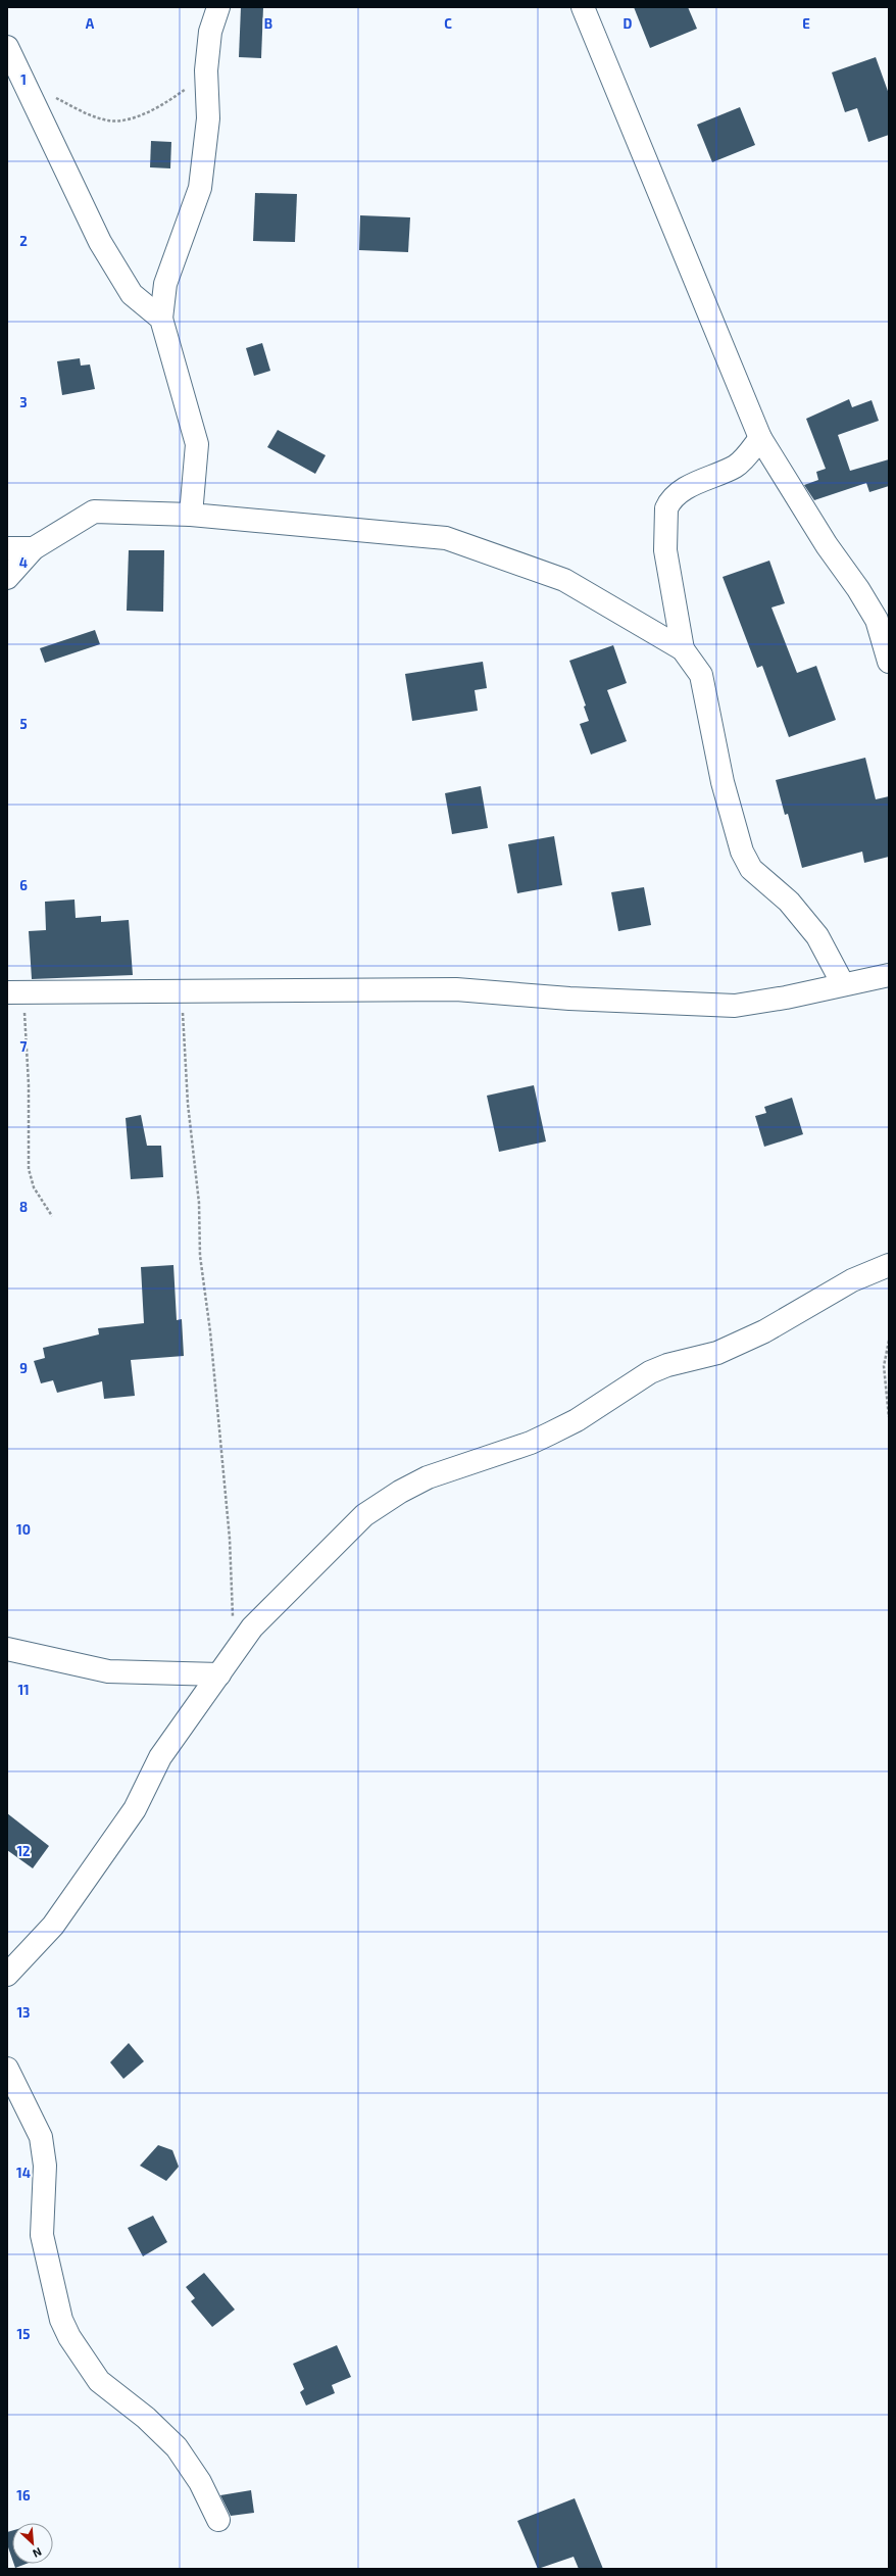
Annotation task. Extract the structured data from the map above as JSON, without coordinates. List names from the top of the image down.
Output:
{
  "north": "bottom right",
  "grid": {
    "columns": [
      "A",
      "B",
      "C",
      "D",
      "E"
    ],
    "rows": [
      "1",
      "2",
      "3",
      "4",
      "5",
      "6",
      "7",
      "8",
      "9",
      "10",
      "11",
      "12",
      "13",
      "14",
      "15",
      "16"
    ]
  }
}
